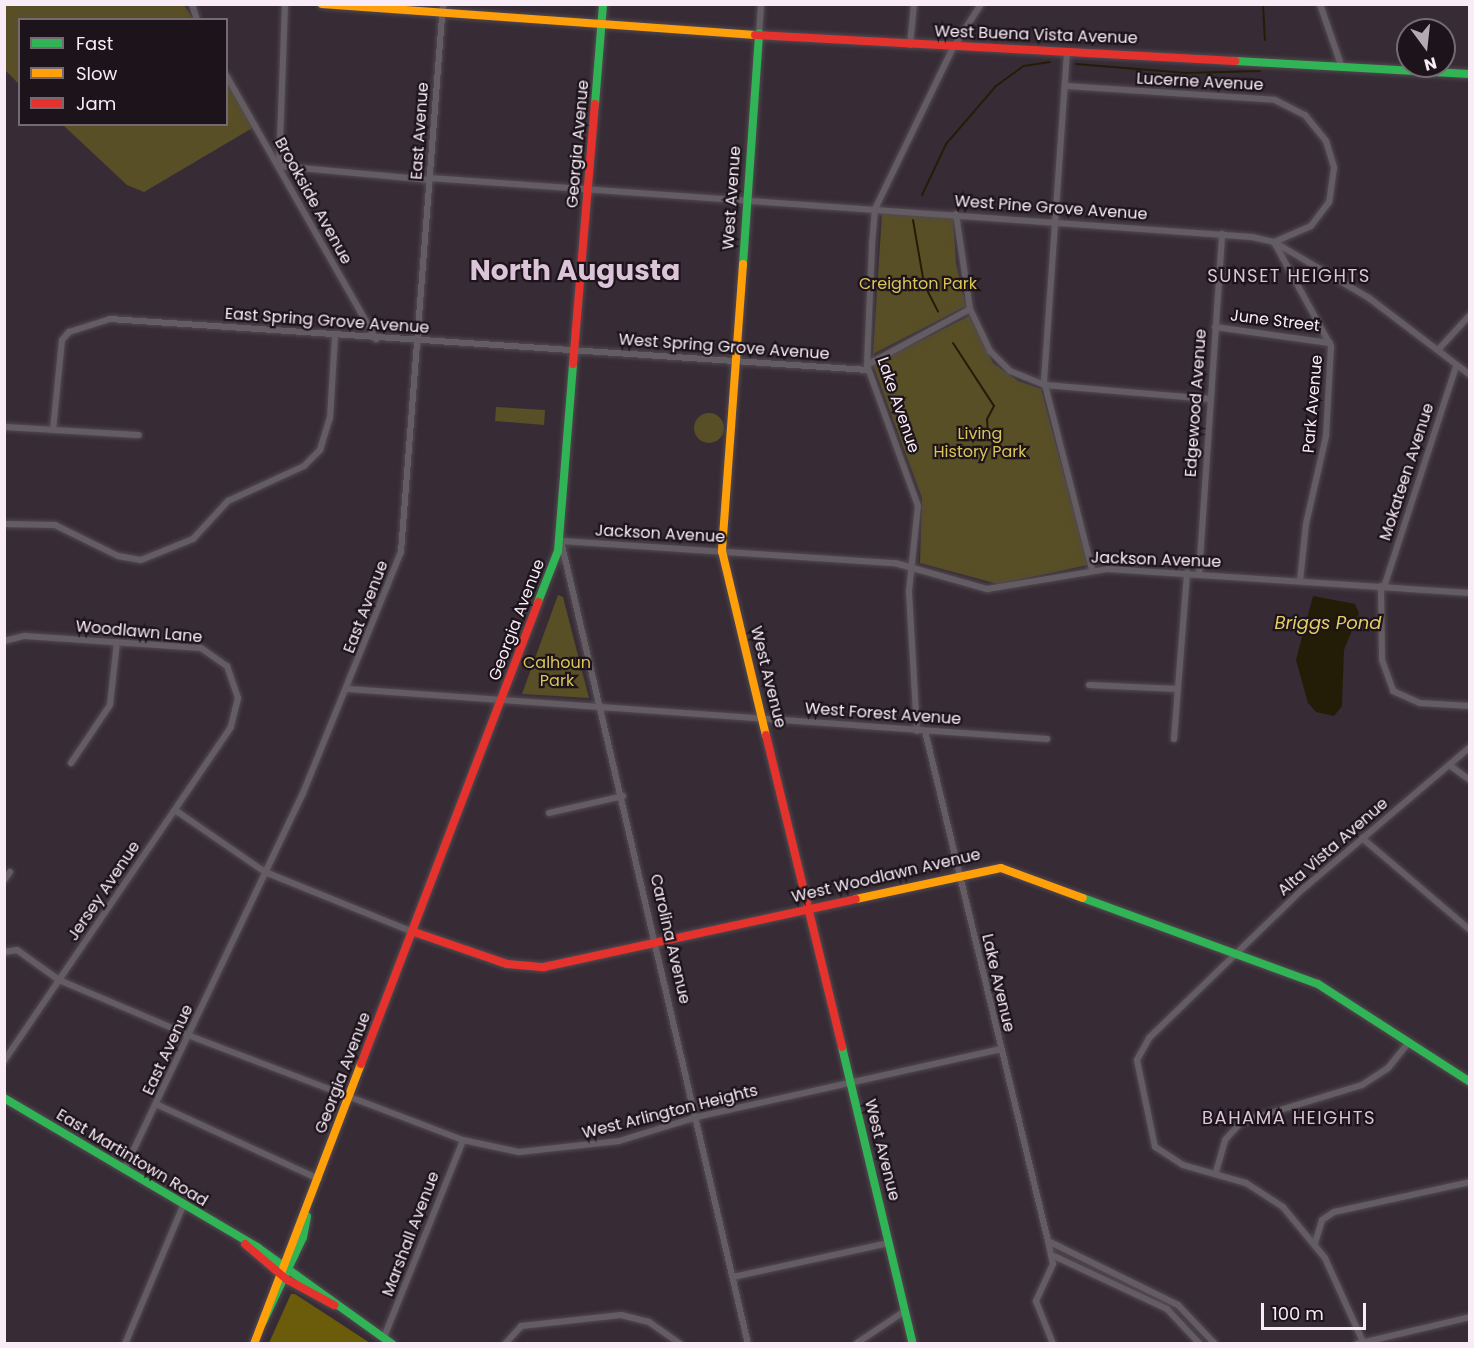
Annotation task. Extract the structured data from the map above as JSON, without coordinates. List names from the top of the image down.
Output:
{
  "streets": {
    "street": [
      "West Buena Vista Avenue",
      "Lucerne Avenue",
      "East Avenue",
      "Georgia Avenue",
      "West Avenue",
      "Brookside Avenue",
      "West Pine Grove Avenue",
      "East Spring Grove Avenue",
      "June Street",
      "West Spring Grove Avenue",
      "Edgewood Avenue",
      "Park Avenue",
      "Lake Avenue",
      "Mokateen Avenue",
      "Jackson Avenue",
      "Woodlawn Lane",
      "West Forest Avenue",
      "Alta Vista Avenue",
      "West Woodlawn Avenue",
      "Jersey Avenue",
      "Carolina Avenue",
      "West Arlington Heights",
      "East Martintown Road",
      "Marshall Avenue"
    ]
  },
  "crossings": [
    ["West Buena Vista Avenue", "East Avenue"],
    ["West Buena Vista Avenue", "Georgia Avenue"],
    ["West Buena Vista Avenue", "West Avenue"],
    ["West Buena Vista Avenue", "Lake Avenue"],
    ["Lucerne Avenue", "West Pine Grove Avenue"],
    ["Lucerne Avenue", "Park Avenue"],
    ["East Avenue", "West Pine Grove Avenue"],
    ["East Avenue", "East Spring Grove Avenue"],
    ["East Avenue", "West Forest Avenue"],
    ["East Avenue", "West Arlington Heights"],
    ["East Avenue", "East Martintown Road"],
    ["Georgia Avenue", "West Pine Grove Avenue"],
    ["Georgia Avenue", "East Spring Grove Avenue"],
    ["Georgia Avenue", "West Spring Grove Avenue"],
    ["Georgia Avenue", "Jackson Avenue"],
    ["Georgia Avenue", "West Forest Avenue"],
    ["Georgia Avenue", "West Woodlawn Avenue"],
    ["Georgia Avenue", "Carolina Avenue"],
    ["Georgia Avenue", "West Arlington Heights"],
    ["Georgia Avenue", "East Martintown Road"],
    ["West Avenue", "West Pine Grove Avenue"],
    ["West Avenue", "West Spring Grove Avenue"],
    ["West Avenue", "Jackson Avenue"],
    ["West Avenue", "West Forest Avenue"],
    ["West Avenue", "West Woodlawn Avenue"],
    ["West Avenue", "West Arlington Heights"],
    ["Brookside Avenue", "West Pine Grove Avenue"],
    ["Brookside Avenue", "East Spring Grove Avenue"],
    ["West Pine Grove Avenue", "Edgewood Avenue"],
    ["West Pine Grove Avenue", "Park Avenue"],
    ["West Pine Grove Avenue", "Lake Avenue"],
    ["West Pine Grove Avenue", "Mokateen Avenue"],
    ["East Spring Grove Avenue", "West Spring Grove Avenue"],
    ["June Street", "Edgewood Avenue"],
    ["June Street", "Park Avenue"],
    ["West Spring Grove Avenue", "Lake Avenue"],
    ["Edgewood Avenue", "Jackson Avenue"],
    ["Park Avenue", "Jackson Avenue"],
    ["Lake Avenue", "Jackson Avenue"],
    ["Lake Avenue", "West Forest Avenue"],
    ["Lake Avenue", "West Woodlawn Avenue"],
    ["Lake Avenue", "West Arlington Heights"],
    ["Mokateen Avenue", "Jackson Avenue"],
    ["Jackson Avenue", "Carolina Avenue"],
    ["Woodlawn Lane", "Jersey Avenue"],
    ["West Forest Avenue", "Carolina Avenue"],
    ["Alta Vista Avenue", "West Woodlawn Avenue"],
    ["West Woodlawn Avenue", "Carolina Avenue"],
    ["Jersey Avenue", "West Arlington Heights"],
    ["Carolina Avenue", "West Arlington Heights"],
    ["West Arlington Heights", "Marshall Avenue"]
  ],
  "districts": ["North Augusta", "SUNSET HEIGHTS", "BAHAMA HEIGHTS"],
  "water": ["Briggs Pond"],
  "parks": ["Creighton Park", "Living History Park", "Calhoun Park"],
  "legend": ["Fast", "Slow", "Jam"],
  "scale_bar": "100 m",
  "north": "bottom"
}
